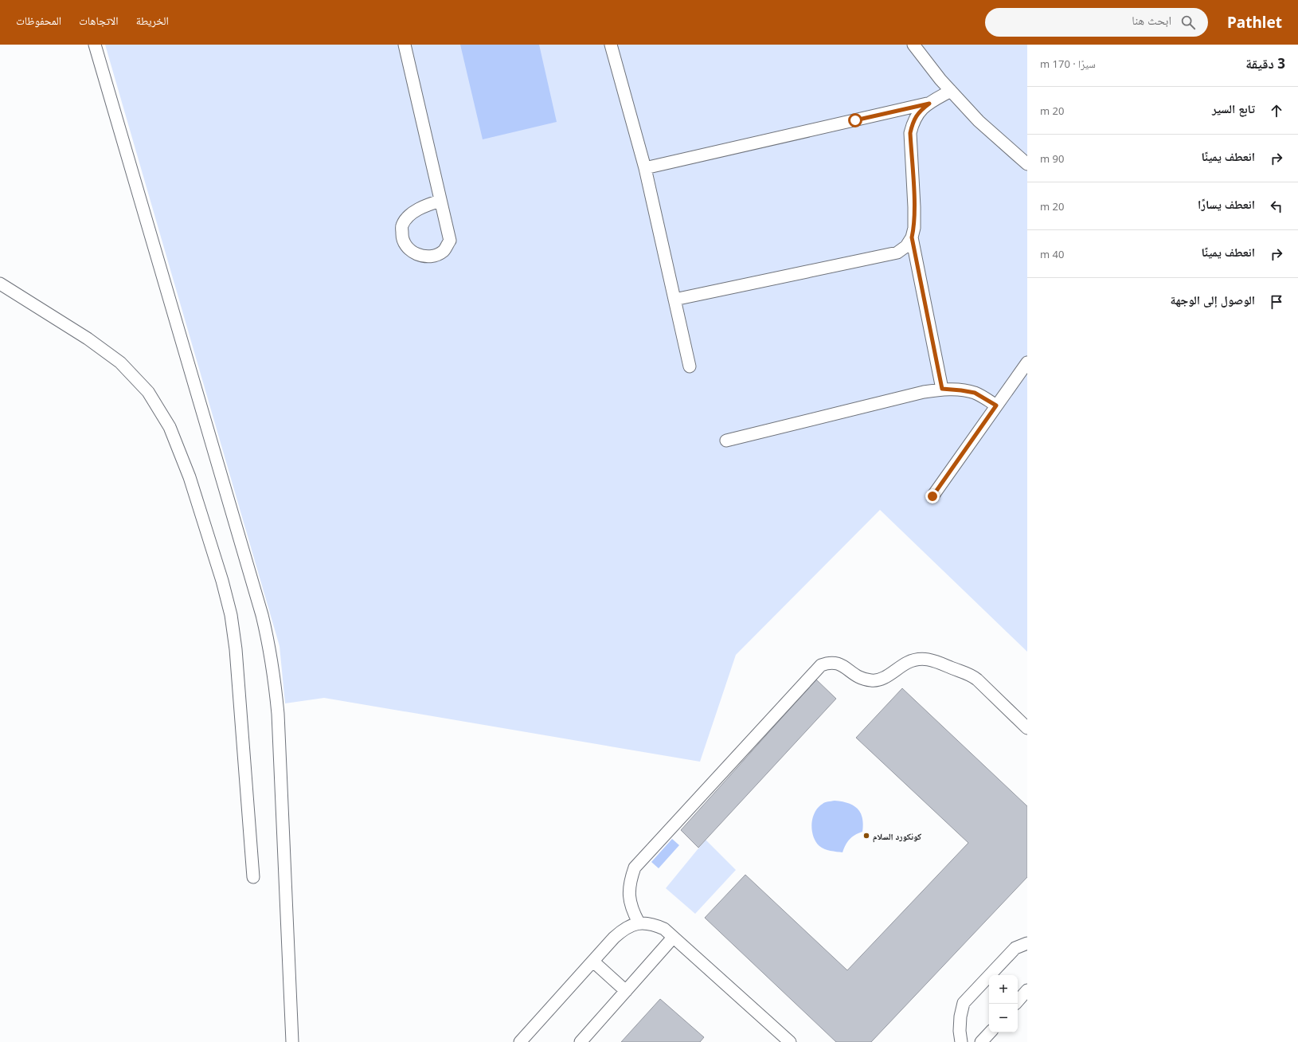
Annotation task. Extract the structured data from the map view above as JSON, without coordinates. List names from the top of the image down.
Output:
{
  "places": ["كونكورد السلام"],
  "page": {
    "header": "Pathlet",
    "search": "ابحث هنا",
    "nav": ["الخريطة", "الاتجاهات", "المحفوظات"],
    "heading": ["3 دقيقة", "سيرًا · 170 m"],
    "list": [
      ["تابع السير", "20 m"],
      ["انعطف يمينًا", "90 m"],
      ["انعطف يسارًا", "20 m"],
      ["انعطف يمينًا", "40 m"],
      "الوصول إلى الوجهة"
    ],
    "map_buttons": ["+", "−"]
  }
}
